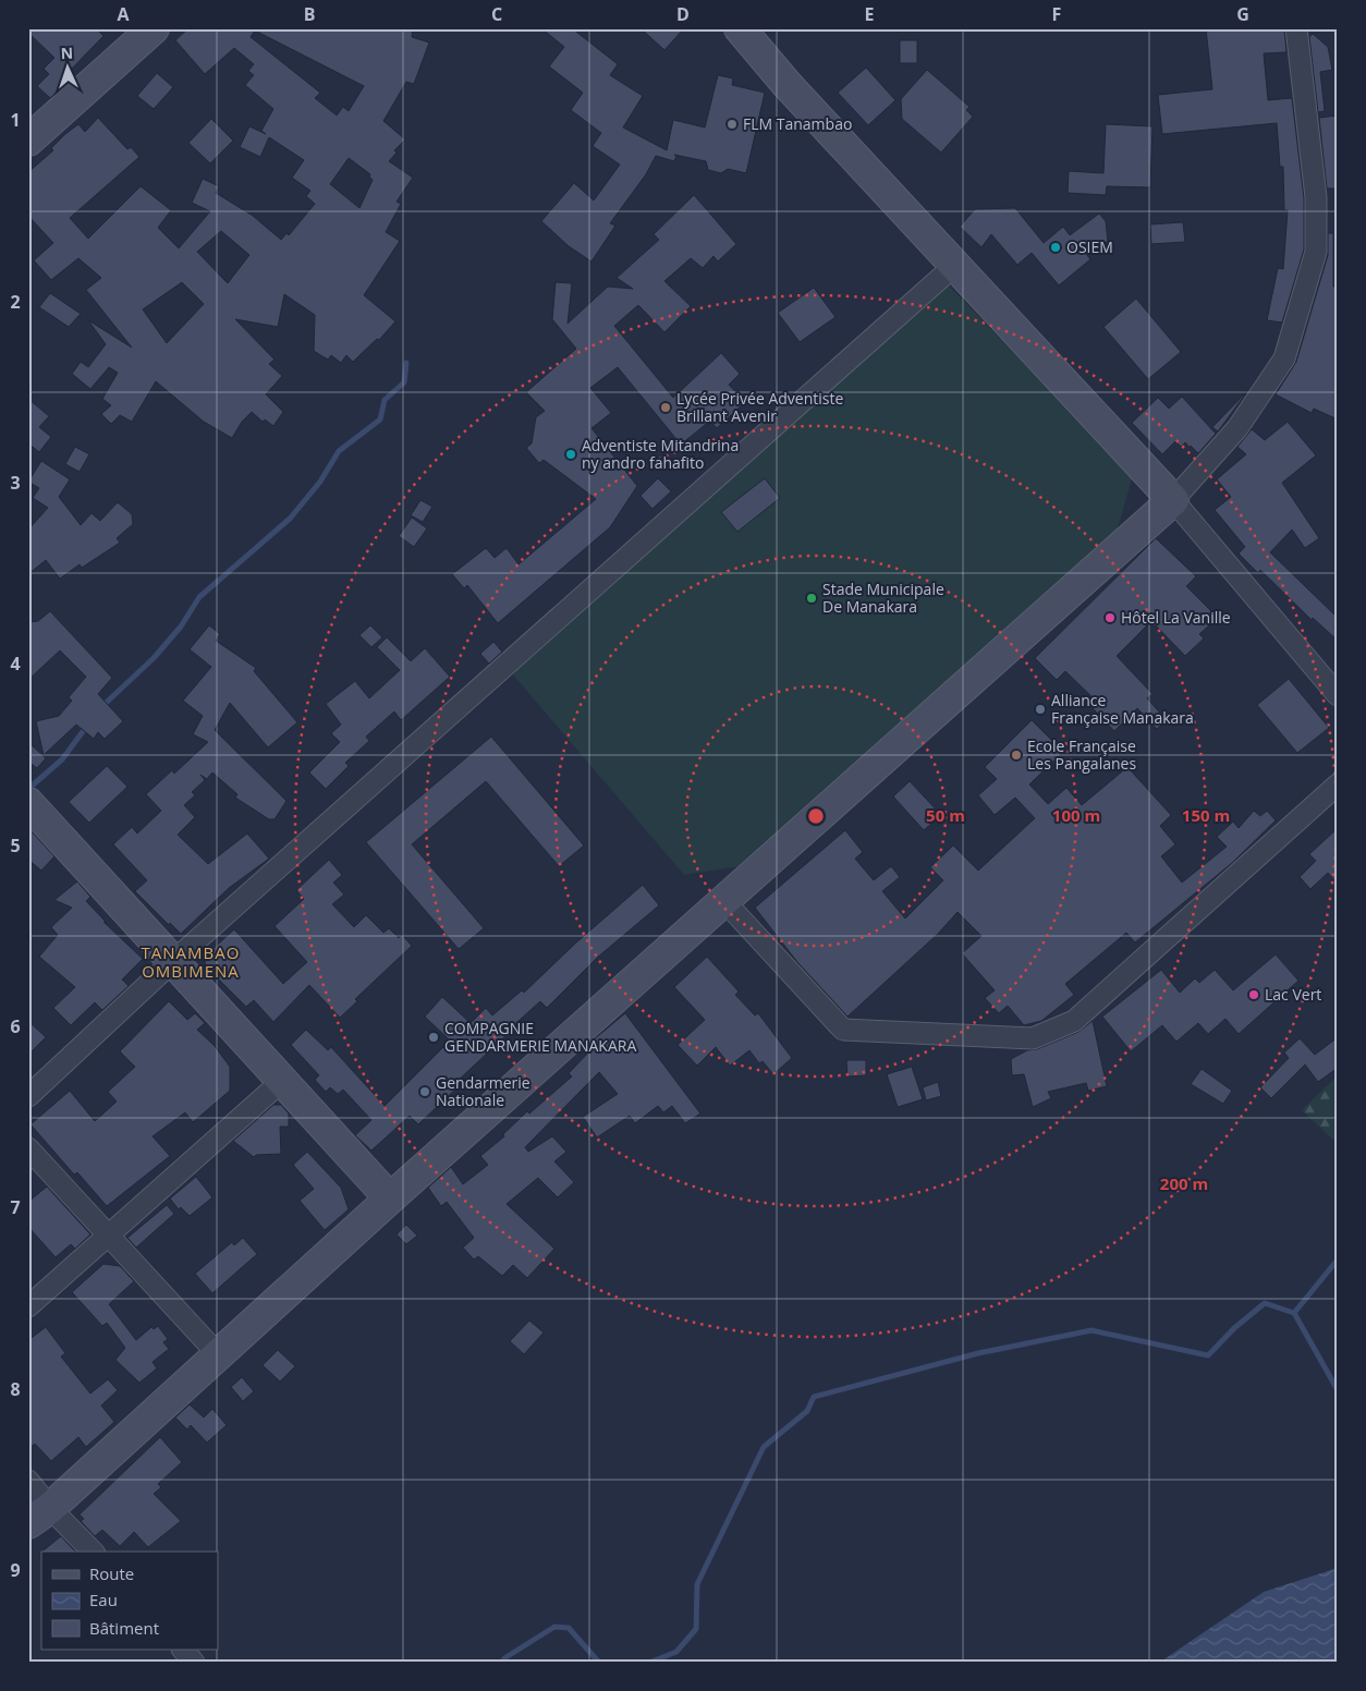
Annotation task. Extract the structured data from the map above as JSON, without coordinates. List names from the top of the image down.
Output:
{
  "districts": ["TANAMBAO OMBIMENA"],
  "places": [
    "FLM Tanambao",
    "OSIEM",
    "Lycée Privée Adventiste Brillant Avenir",
    "Adventiste Mitandrina ny andro fahafito",
    "Stade Municipale De Manakara",
    "Hôtel La Vanille",
    "Alliance Française Manakara",
    "Ecole Française Les Pangalanes",
    "Lac Vert",
    "COMPAGNIE GENDARMERIE MANAKARA",
    "Gendarmerie Nationale"
  ],
  "legend": ["Route", "Eau", "Bâtiment"],
  "north": "top",
  "grid": {
    "columns": [
      "A",
      "B",
      "C",
      "D",
      "E",
      "F",
      "G"
    ],
    "rows": [
      "1",
      "2",
      "3",
      "4",
      "5",
      "6",
      "7",
      "8",
      "9"
    ]
  },
  "rings": [
    "50 m",
    "100 m",
    "150 m",
    "200 m"
  ]
}
